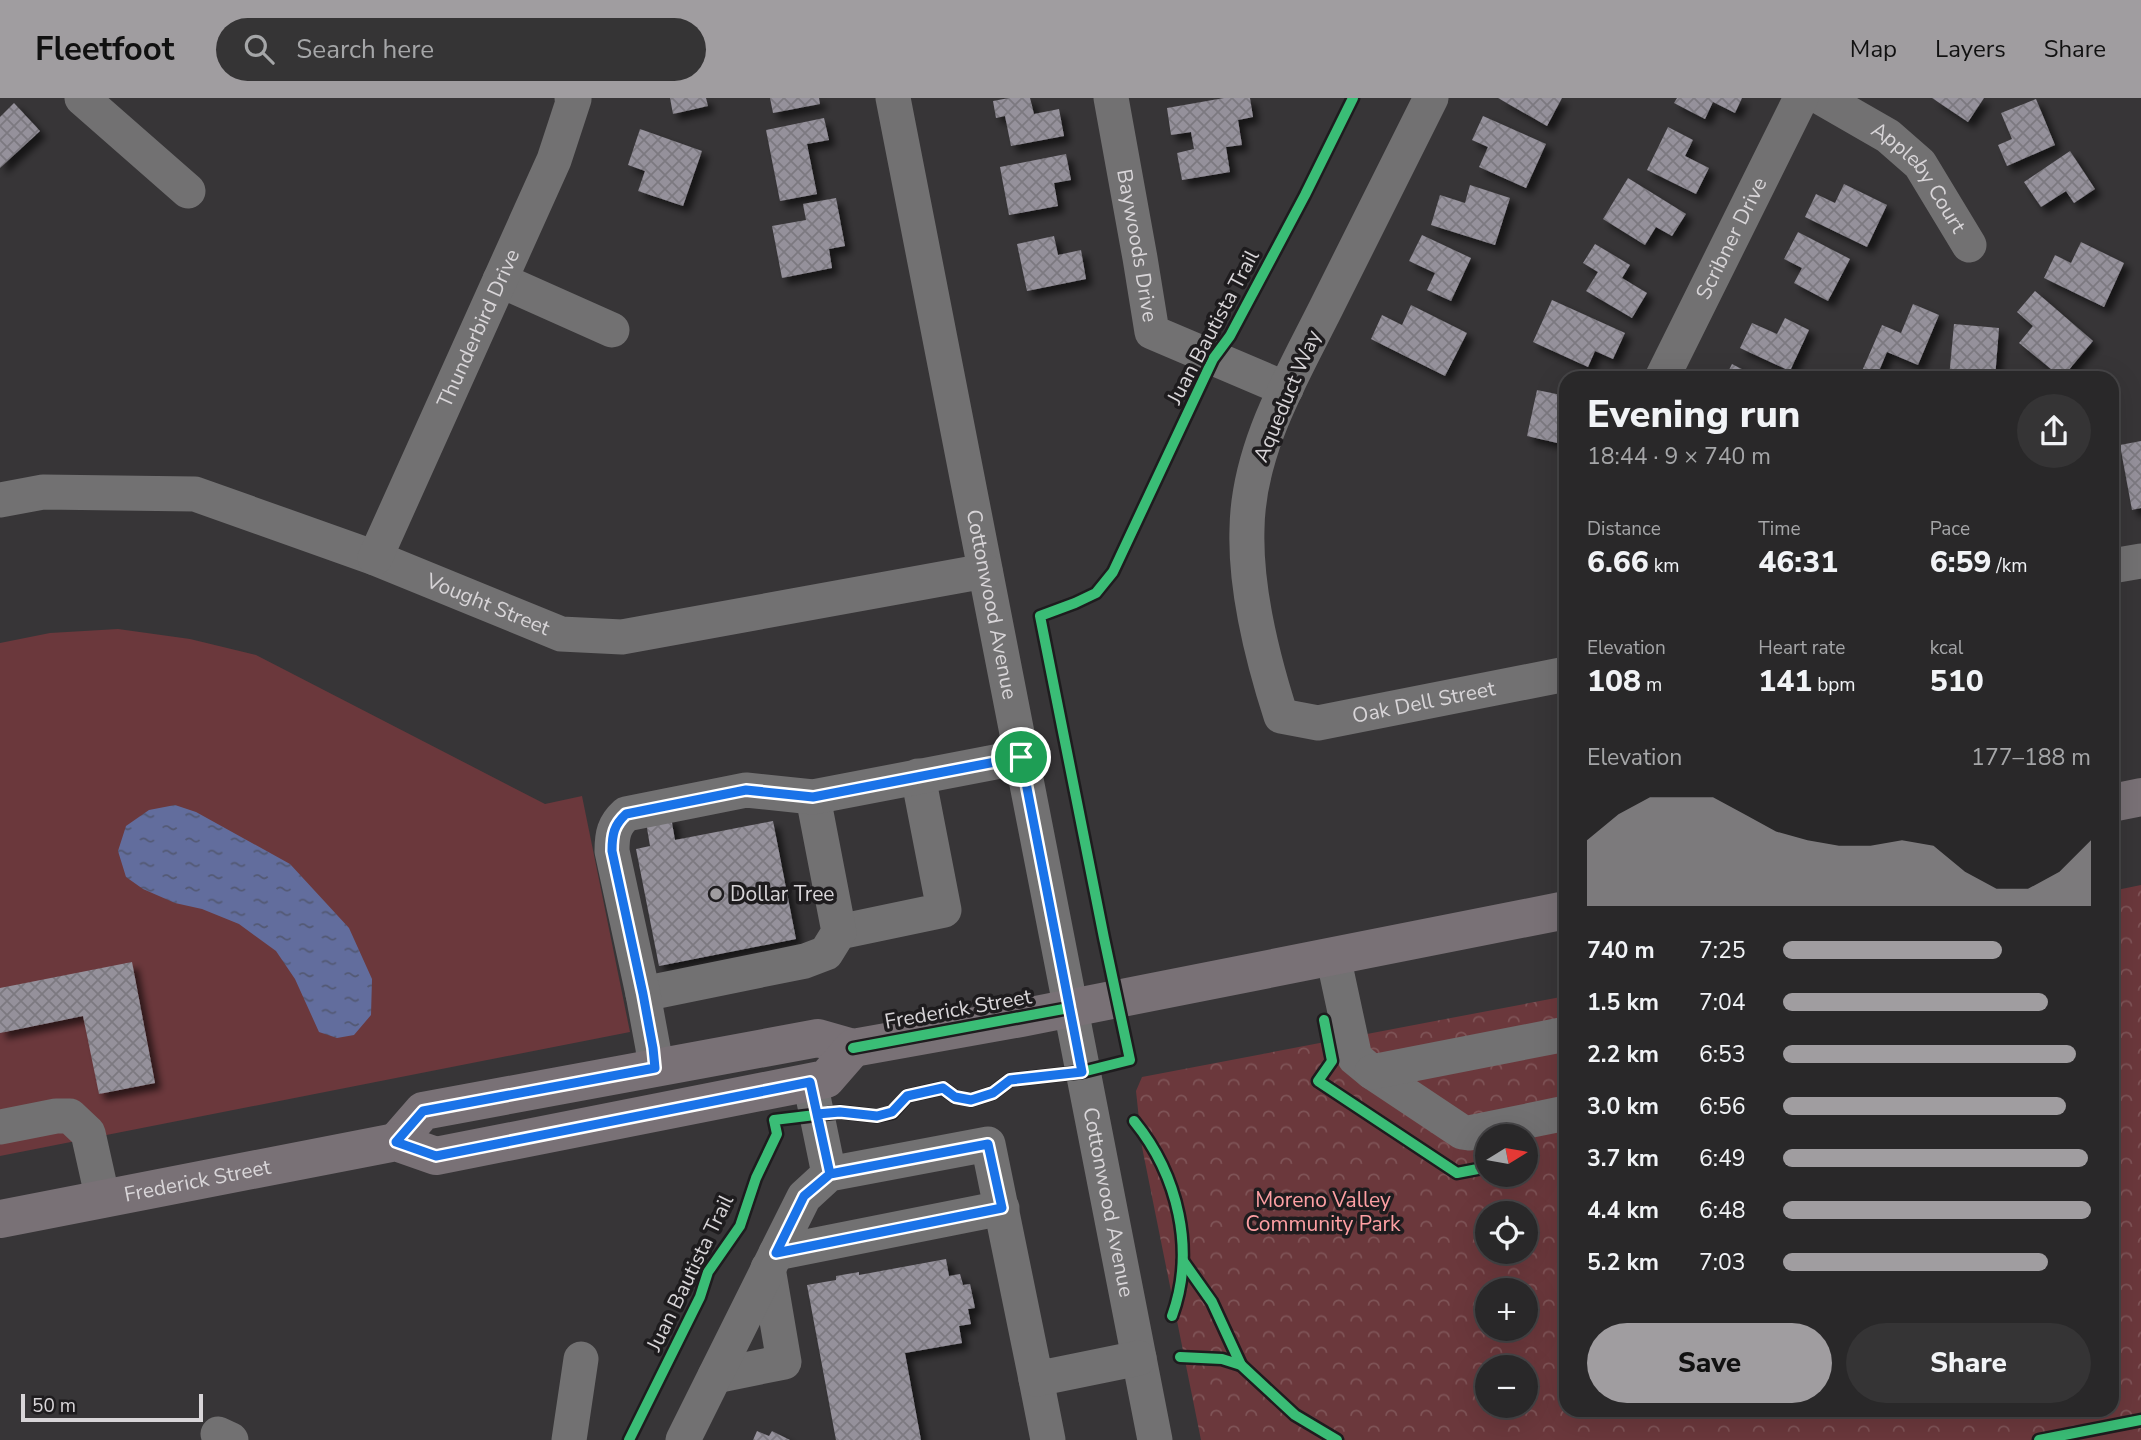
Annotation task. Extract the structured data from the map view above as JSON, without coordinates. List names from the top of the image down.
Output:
{
  "streets": {
    "main road": ["Frederick Street"],
    "street": [
      "Appleby Court",
      "Scribner Drive",
      "Baywoods Drive",
      "Thunderbird Drive",
      "Aqueduct Way",
      "Vought Street",
      "Cottonwood Avenue",
      "Oak Dell Street"
    ],
    "cycle path": ["Juan Bautista Trail"]
  },
  "crossings": [
    ["Baywoods Drive", "Aqueduct Way"],
    ["Thunderbird Drive", "Vought Street"],
    ["Aqueduct Way", "Oak Dell Street"],
    ["Vought Street", "Cottonwood Avenue"],
    ["Cottonwood Avenue", "Frederick Street"]
  ],
  "parks": ["Moreno Valley Community Park"],
  "places": ["Dollar Tree"],
  "scale_bar": "50 m",
  "north": "right",
  "page": {
    "header": "Fleetfoot",
    "search": "Search here",
    "nav": ["Map", "Layers", "Share"],
    "heading": ["Evening run", "18:44 · 9 × 740 m"],
    "stats": [
      ["Distance", "6.66 km"],
      ["Time", "46:31"],
      ["Pace", "6:59 /km"],
      ["Elevation", "108 m"],
      ["Heart rate", "141 bpm"],
      ["kcal", "510"]
    ],
    "chart": ["Elevation", "177–188 m"],
    "list": [
      {
        "name": "740 m",
        "note": "7:25"
      },
      {
        "name": "1.5 km",
        "note": "7:04"
      },
      {
        "name": "2.2 km",
        "note": "6:53"
      },
      {
        "name": "3.0 km",
        "note": "6:56"
      },
      {
        "name": "3.7 km",
        "note": "6:49"
      },
      {
        "name": "4.4 km",
        "note": "6:48"
      },
      {
        "name": "5.2 km",
        "note": "7:03"
      }
    ],
    "map_buttons": ["+", "−"],
    "buttons": ["Save", "Share"],
    "scale": "50 m"
  }
}
